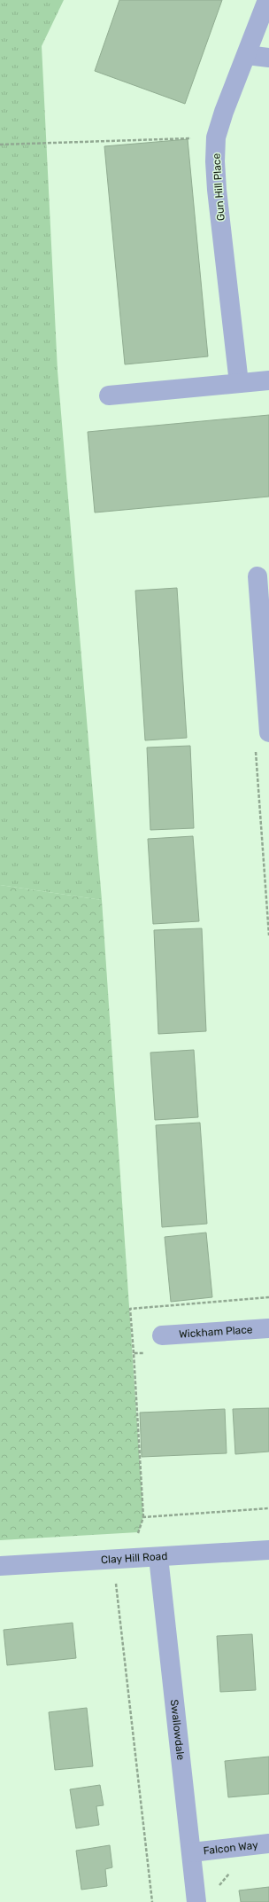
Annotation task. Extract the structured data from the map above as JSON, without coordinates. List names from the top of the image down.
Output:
{
  "streets": {
    "street": [
      "Gun Hill Place",
      "Wickham Place",
      "Clay Hill Road",
      "Swallowdale",
      "Falcon Way"
    ]
  },
  "crossings": [
    ["Clay Hill Road", "Swallowdale"],
    ["Swallowdale", "Falcon Way"]
  ]
}
